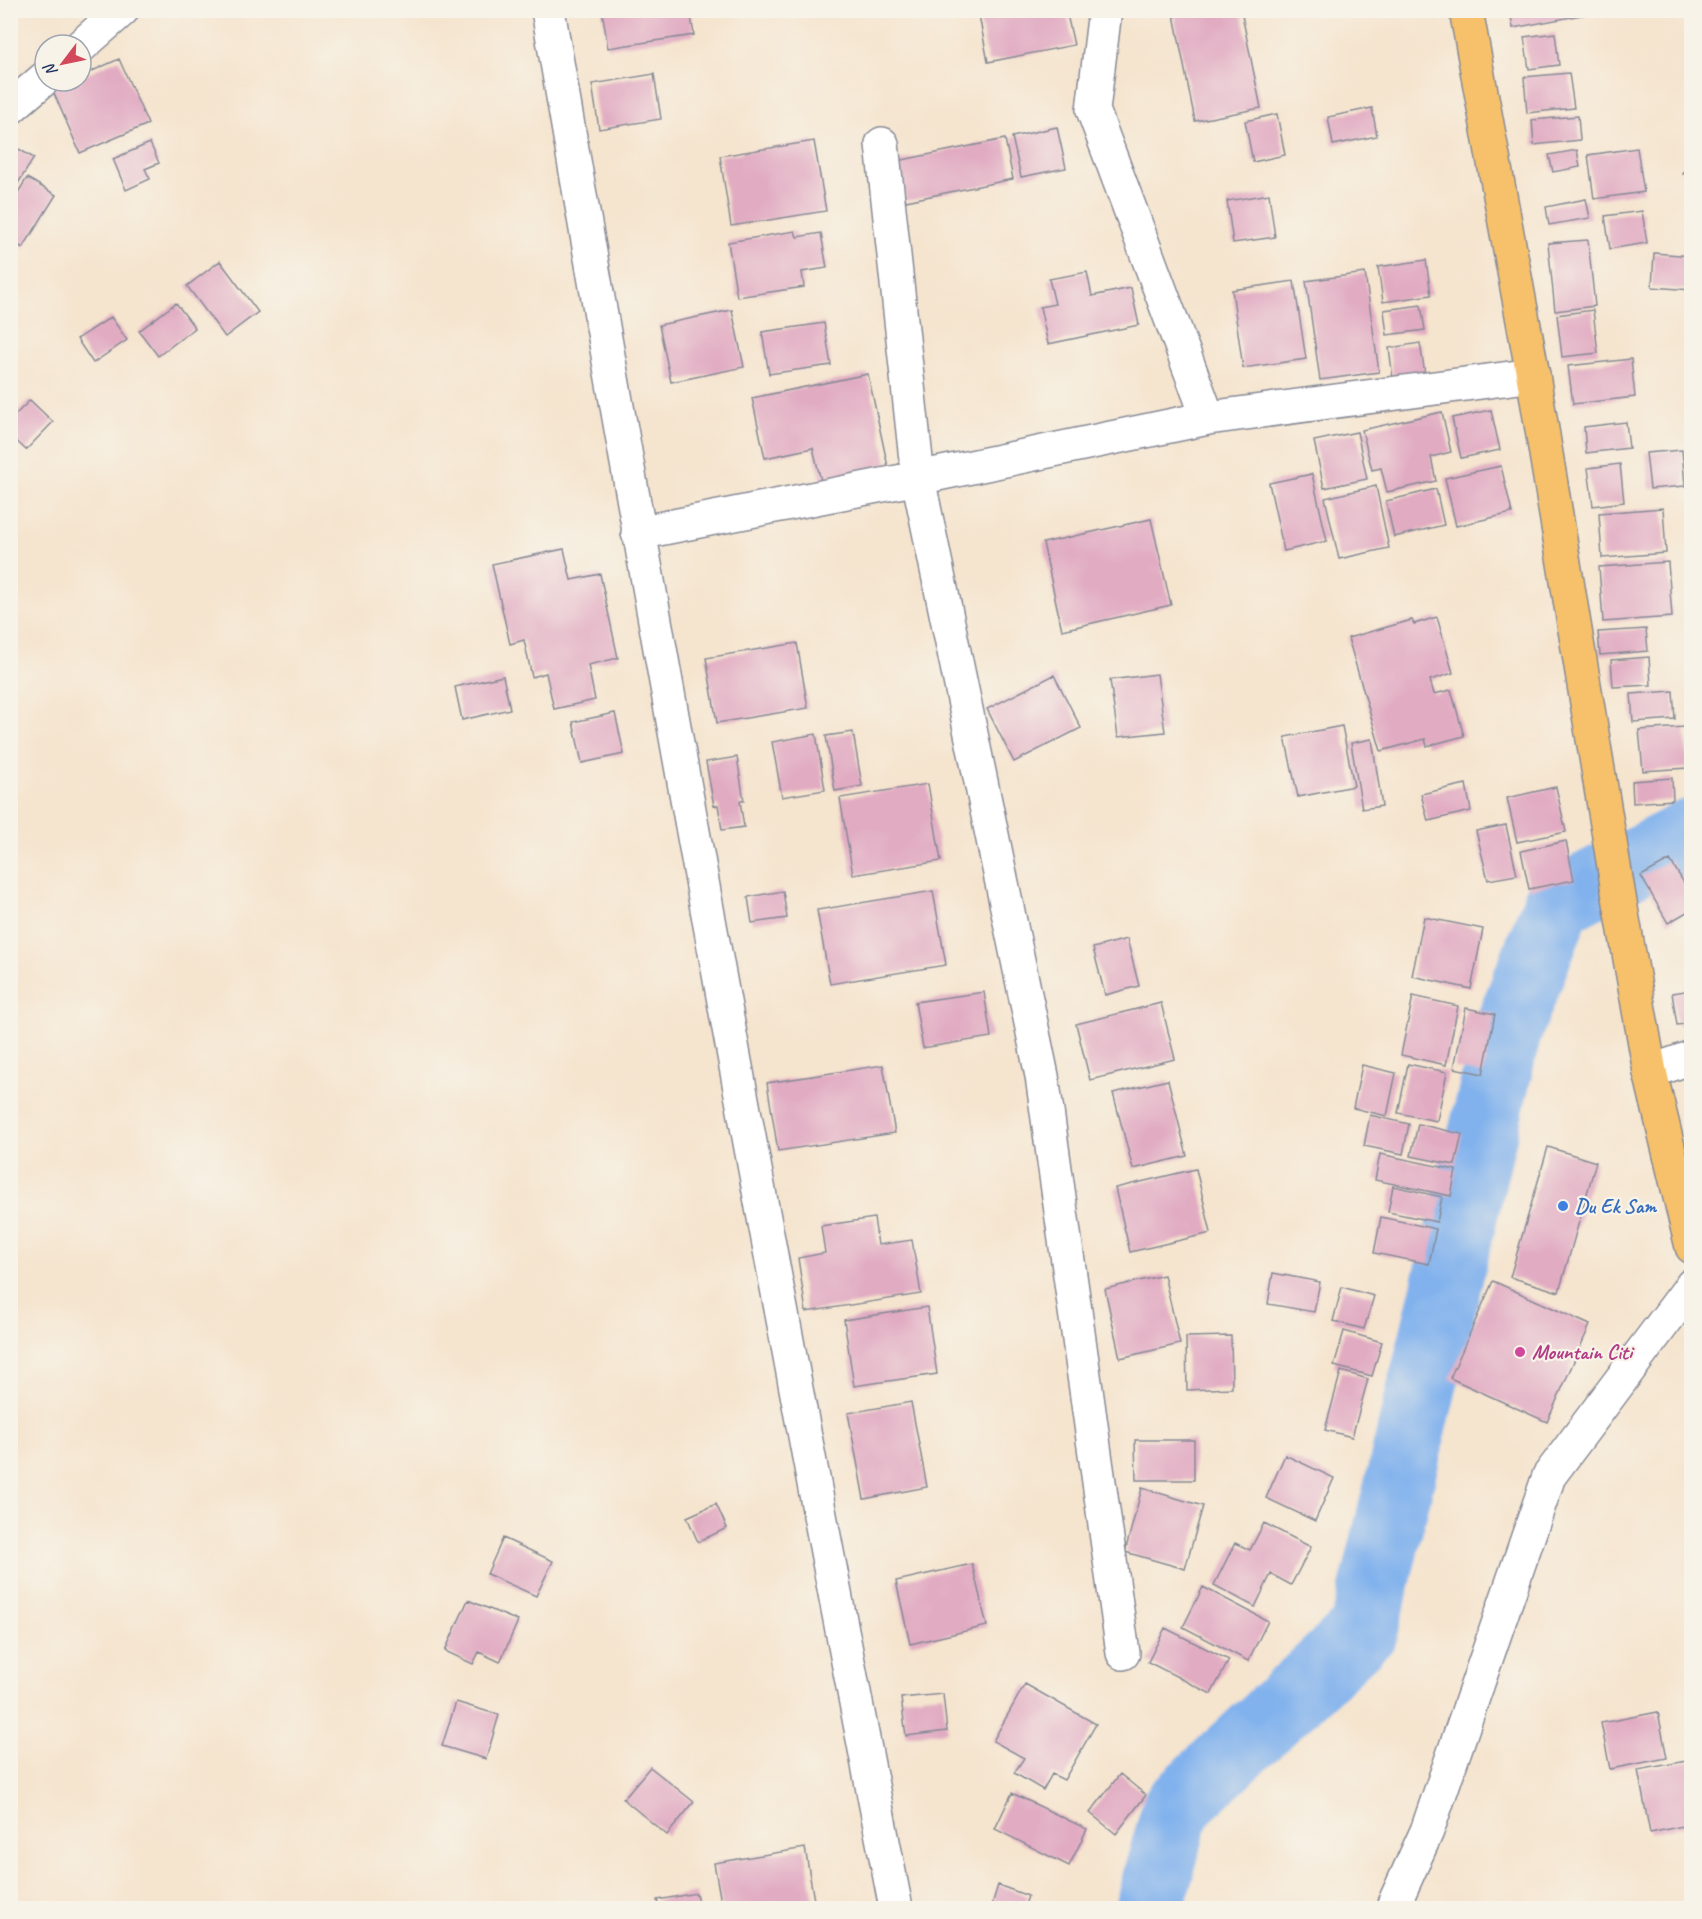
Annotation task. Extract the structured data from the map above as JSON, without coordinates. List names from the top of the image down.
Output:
{
  "places": ["Du Ek Sam", "Mountain Citi"],
  "north": "bottom left"
}
